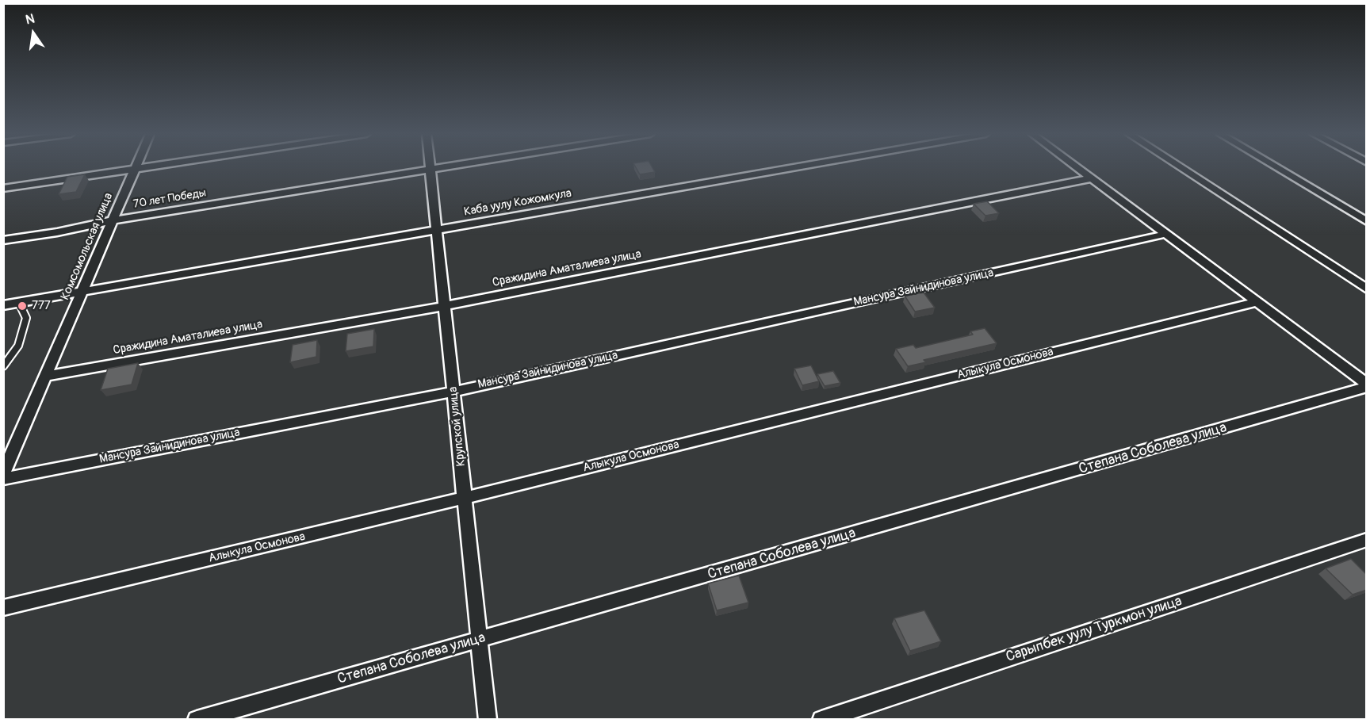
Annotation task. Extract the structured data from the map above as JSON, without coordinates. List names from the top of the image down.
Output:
{
  "streets": {
    "street": [
      "70 лет Победы",
      "Каба уулу Кожомкула",
      "Комсомольская улица",
      "Сражидина Аматалиева улица",
      "Мансура Зайнидинова улица",
      "Алыкула Осмонова",
      "Крупской улица",
      "Степана Соболева улица",
      "Сарыпбек уулу Туркмон улица"
    ]
  },
  "crossings": [
    ["70 лет Победы", "Комсомольская улица"],
    ["70 лет Победы", "Крупской улица"],
    ["Каба уулу Кожомкула", "Комсомольская улица"],
    ["Каба уулу Кожомкула", "Крупской улица"],
    ["Комсомольская улица", "Сражидина Аматалиева улица"],
    ["Сражидина Аматалиева улица", "Крупской улица"],
    ["Мансура Зайнидинова улица", "Крупской улица"],
    ["Алыкула Осмонова", "Крупской улица"],
    ["Крупской улица", "Степана Соболева улица"]
  ],
  "places": ["777"],
  "north": "top"
}
